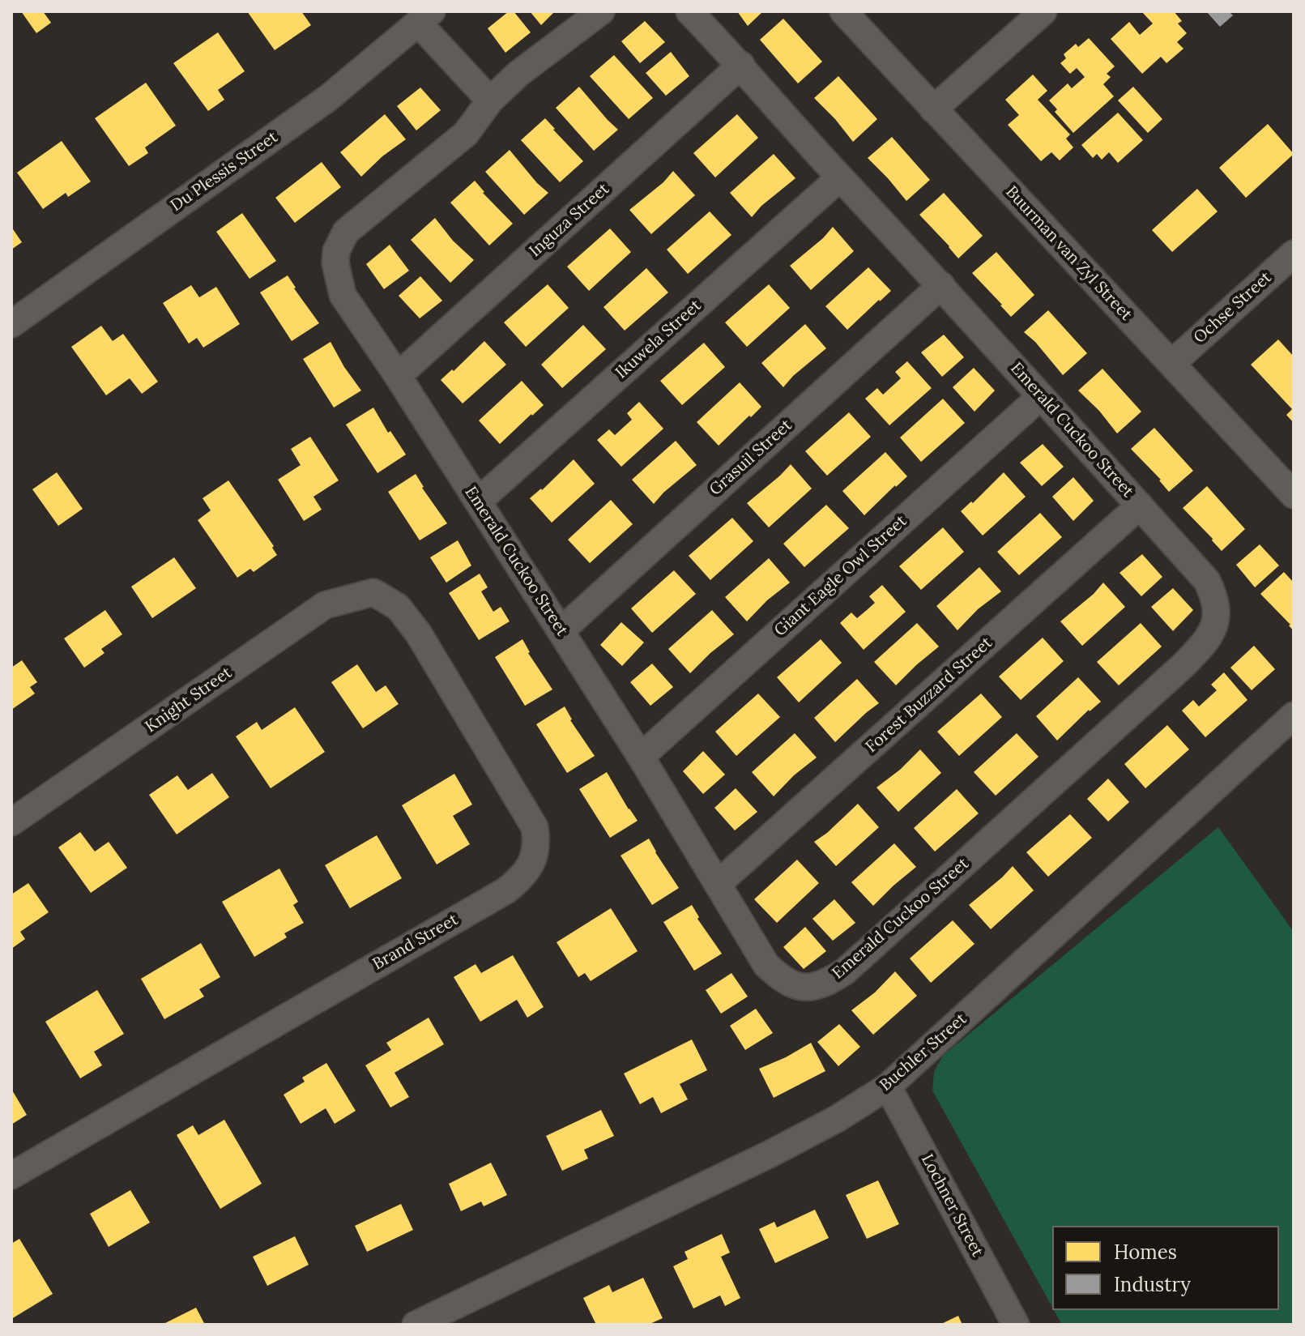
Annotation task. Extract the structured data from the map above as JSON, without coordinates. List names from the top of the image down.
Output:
{
  "streets": {
    "street": [
      "Du Plessis Street",
      "Inguza Street",
      "Buurman van Zyl Street",
      "Ochse Street",
      "Ikuwela Street",
      "Emerald Cuckoo Street",
      "Grasuil Street",
      "Giant Eagle Owl Street",
      "Forest Buzzard Street",
      "Knight Street",
      "Brand Street",
      "Buchler Street",
      "Lochner Street"
    ]
  },
  "crossings": [
    ["Inguza Street", "Emerald Cuckoo Street"],
    ["Buurman van Zyl Street", "Ochse Street"],
    ["Ikuwela Street", "Emerald Cuckoo Street"],
    ["Emerald Cuckoo Street", "Grasuil Street"],
    ["Emerald Cuckoo Street", "Giant Eagle Owl Street"],
    ["Emerald Cuckoo Street", "Forest Buzzard Street"],
    ["Knight Street", "Brand Street"],
    ["Buchler Street", "Lochner Street"]
  ],
  "legend": ["Homes", "Industry"]
}
